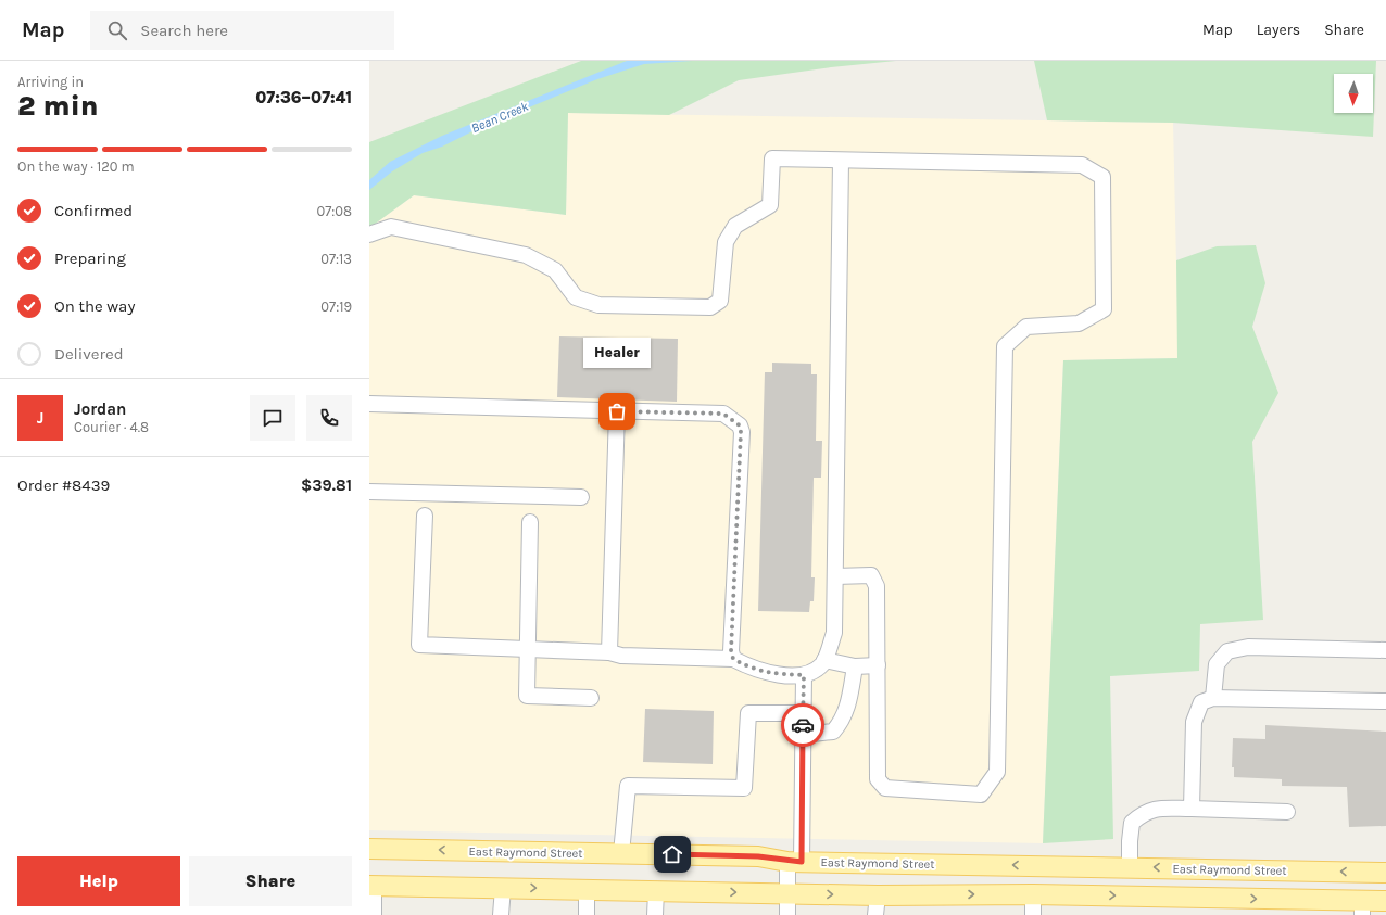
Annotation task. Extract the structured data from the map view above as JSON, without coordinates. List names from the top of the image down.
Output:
{
  "streets": {
    "main road": ["East Raymond Street"]
  },
  "water": ["Bean Creek"],
  "places": ["Healer"],
  "north": "bottom",
  "page": {
    "header": "Map",
    "search": "Search here",
    "nav": ["Map", "Layers", "Share"],
    "heading": ["2 min", "Arriving in", "07:36–07:41"],
    "panel": [
      "Jordan",
      "Courier · 4.8",
      "Order #8439",
      "$39.81"
    ],
    "bar": "On the way · 120 m",
    "list": [
      ["Confirmed", "07:08"],
      ["Preparing", "07:13"],
      ["On the way", "07:19"],
      "Delivered"
    ],
    "bubble": "Healer",
    "round": "J",
    "buttons": ["Help", "Share"]
  }
}
